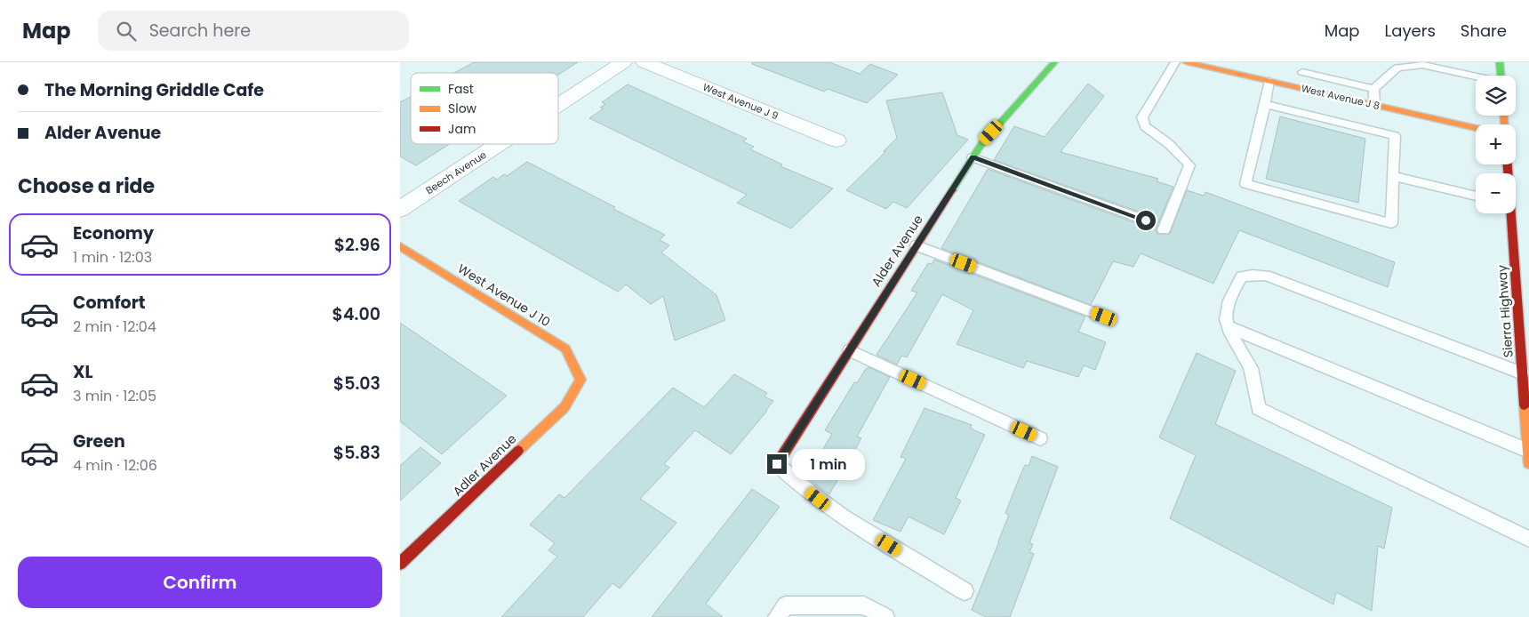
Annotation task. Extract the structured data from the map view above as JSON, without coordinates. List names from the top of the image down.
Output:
{
  "streets": {
    "street": [
      "West Avenue J 8",
      "West Avenue J 9",
      "Beech Avenue",
      "Alder Avenue",
      "West Avenue J 10",
      "Sierra Highway",
      "Adler Avenue"
    ]
  },
  "crossings": [
    ["West Avenue J 10", "Adler Avenue"]
  ],
  "legend": ["Fast", "Slow", "Jam"],
  "page": {
    "header": "Map",
    "search": "Search here",
    "nav": ["Map", "Layers", "Share"],
    "banner": ["The Morning Griddle Cafe", "Alder Avenue"],
    "map_buttons": ["+", "−"],
    "heading": "Choose a ride",
    "list": [
      {
        "name": "Economy",
        "note": "1 min · 12:03",
        "value": "$2.96"
      },
      {
        "name": "Comfort",
        "note": "2 min · 12:04",
        "value": "$4.00"
      },
      {
        "name": "XL",
        "note": "3 min · 12:05",
        "value": "$5.03"
      },
      {
        "name": "Green",
        "note": "4 min · 12:06",
        "value": "$5.83"
      }
    ],
    "bubble": "1 min",
    "buttons": "Confirm"
  }
}
